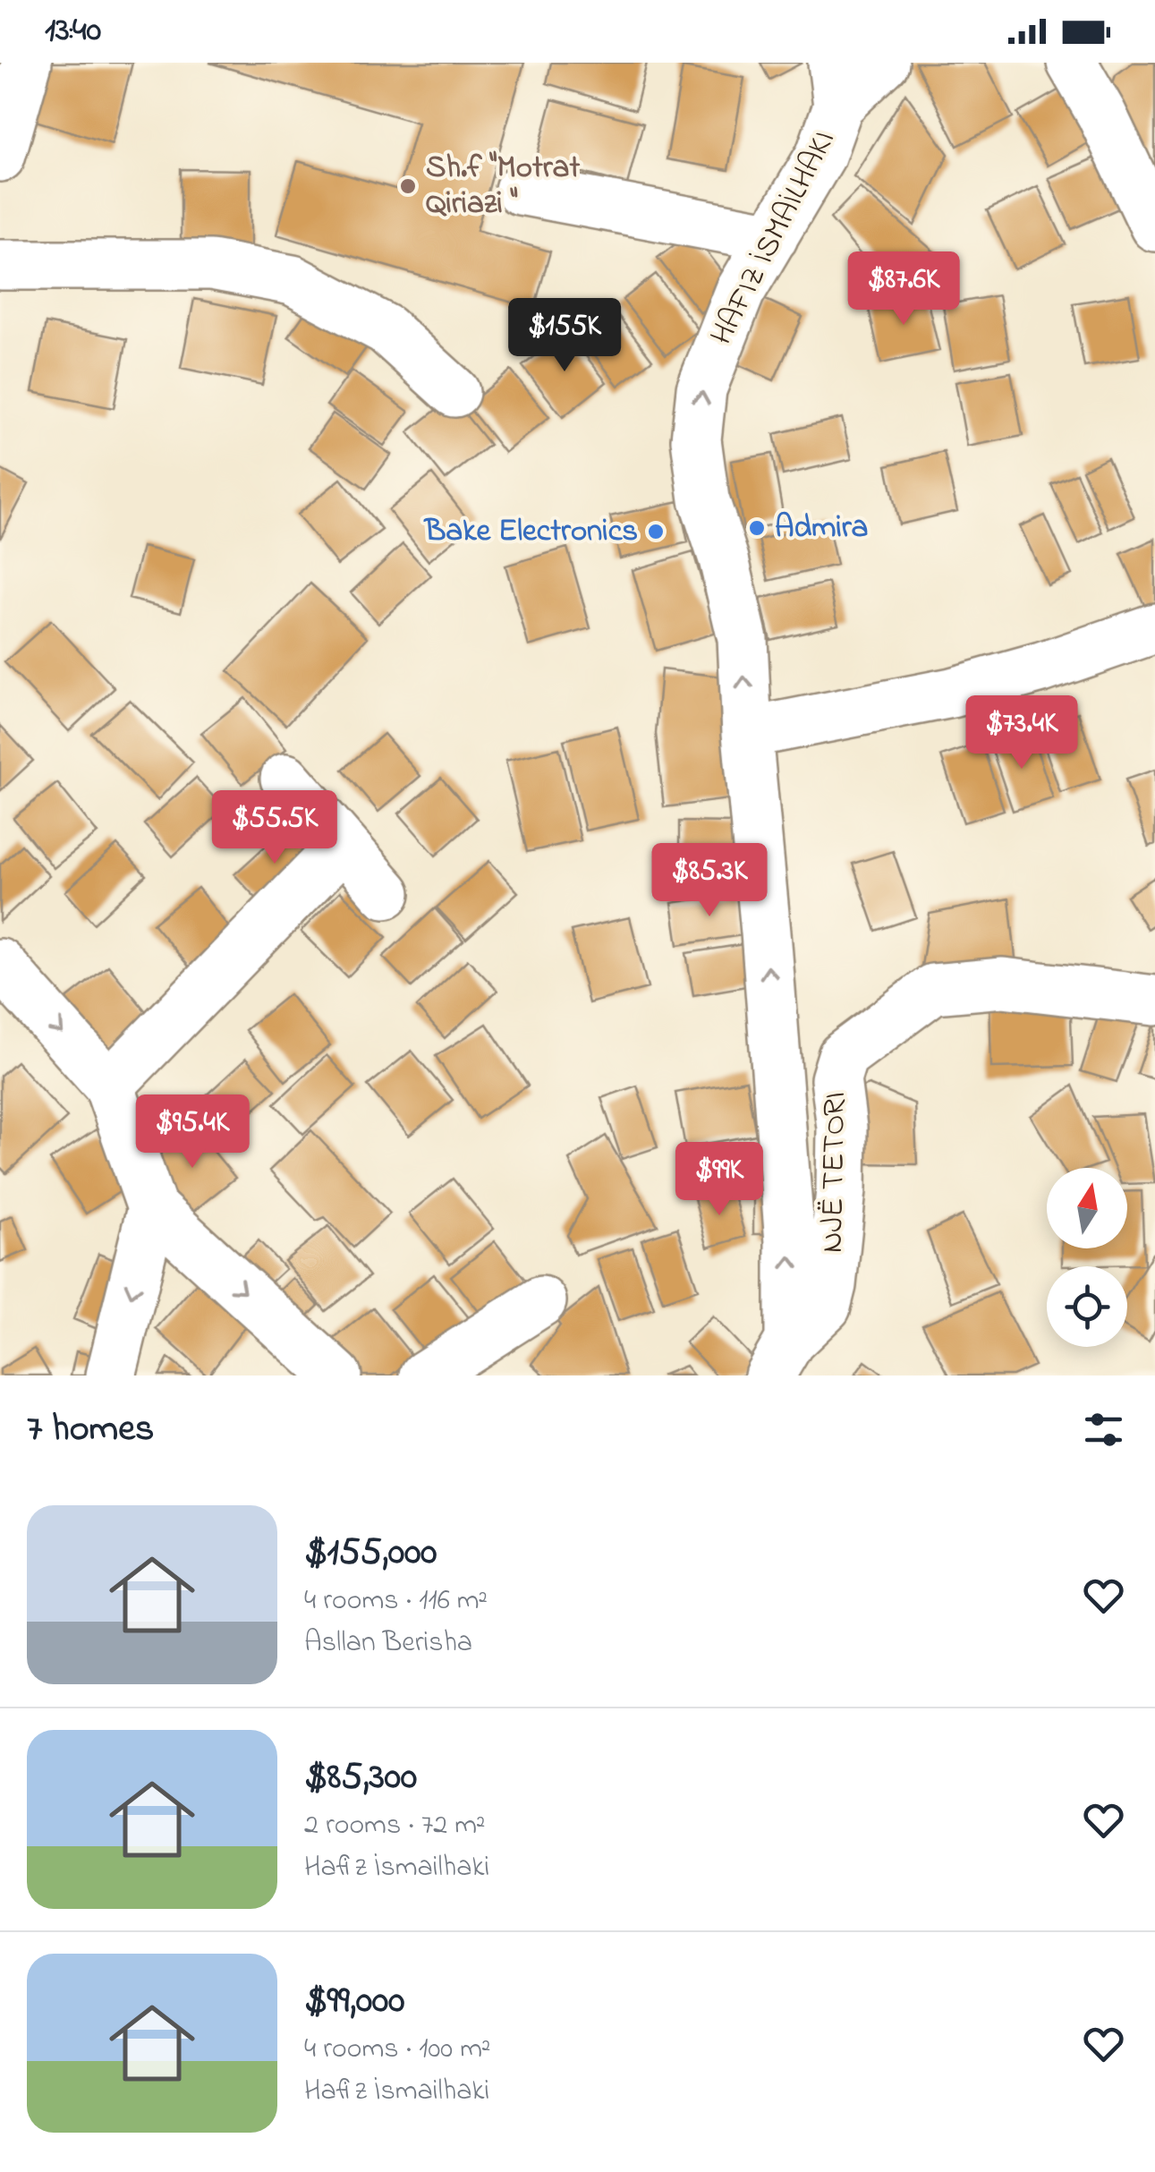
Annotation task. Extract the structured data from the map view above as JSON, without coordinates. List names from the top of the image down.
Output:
{
  "streets": {
    "street": ["HAFIZ İSMAİLHAKI", "NJË TETORI"]
  },
  "crossings": [
    ["HAFIZ İSMAİLHAKI", "NJË TETORI"]
  ],
  "one_way": ["HAFIZ İSMAİLHAKI"],
  "places": ["Sh.f \"Motrat Qiriazi \"", "Admira", "Bake Electronics"],
  "north": "top",
  "page": {
    "status": "13:40",
    "price": [
      "$87.6K",
      "$155K",
      "$73.4K",
      "$55.5K",
      "$85.3K",
      "$95.4K",
      "$99K"
    ],
    "heading": "7 homes",
    "list": [
      {
        "name": "$155,000",
        "note": "4 rooms · 116 m² · Asllan Berisha"
      },
      {
        "name": "$85,300",
        "note": "2 rooms · 72 m² · Hafiz İsmai̇lhaki"
      },
      {
        "name": "$99,000",
        "note": "4 rooms · 100 m² · Hafiz İsmai̇lhaki"
      }
    ]
  }
}
